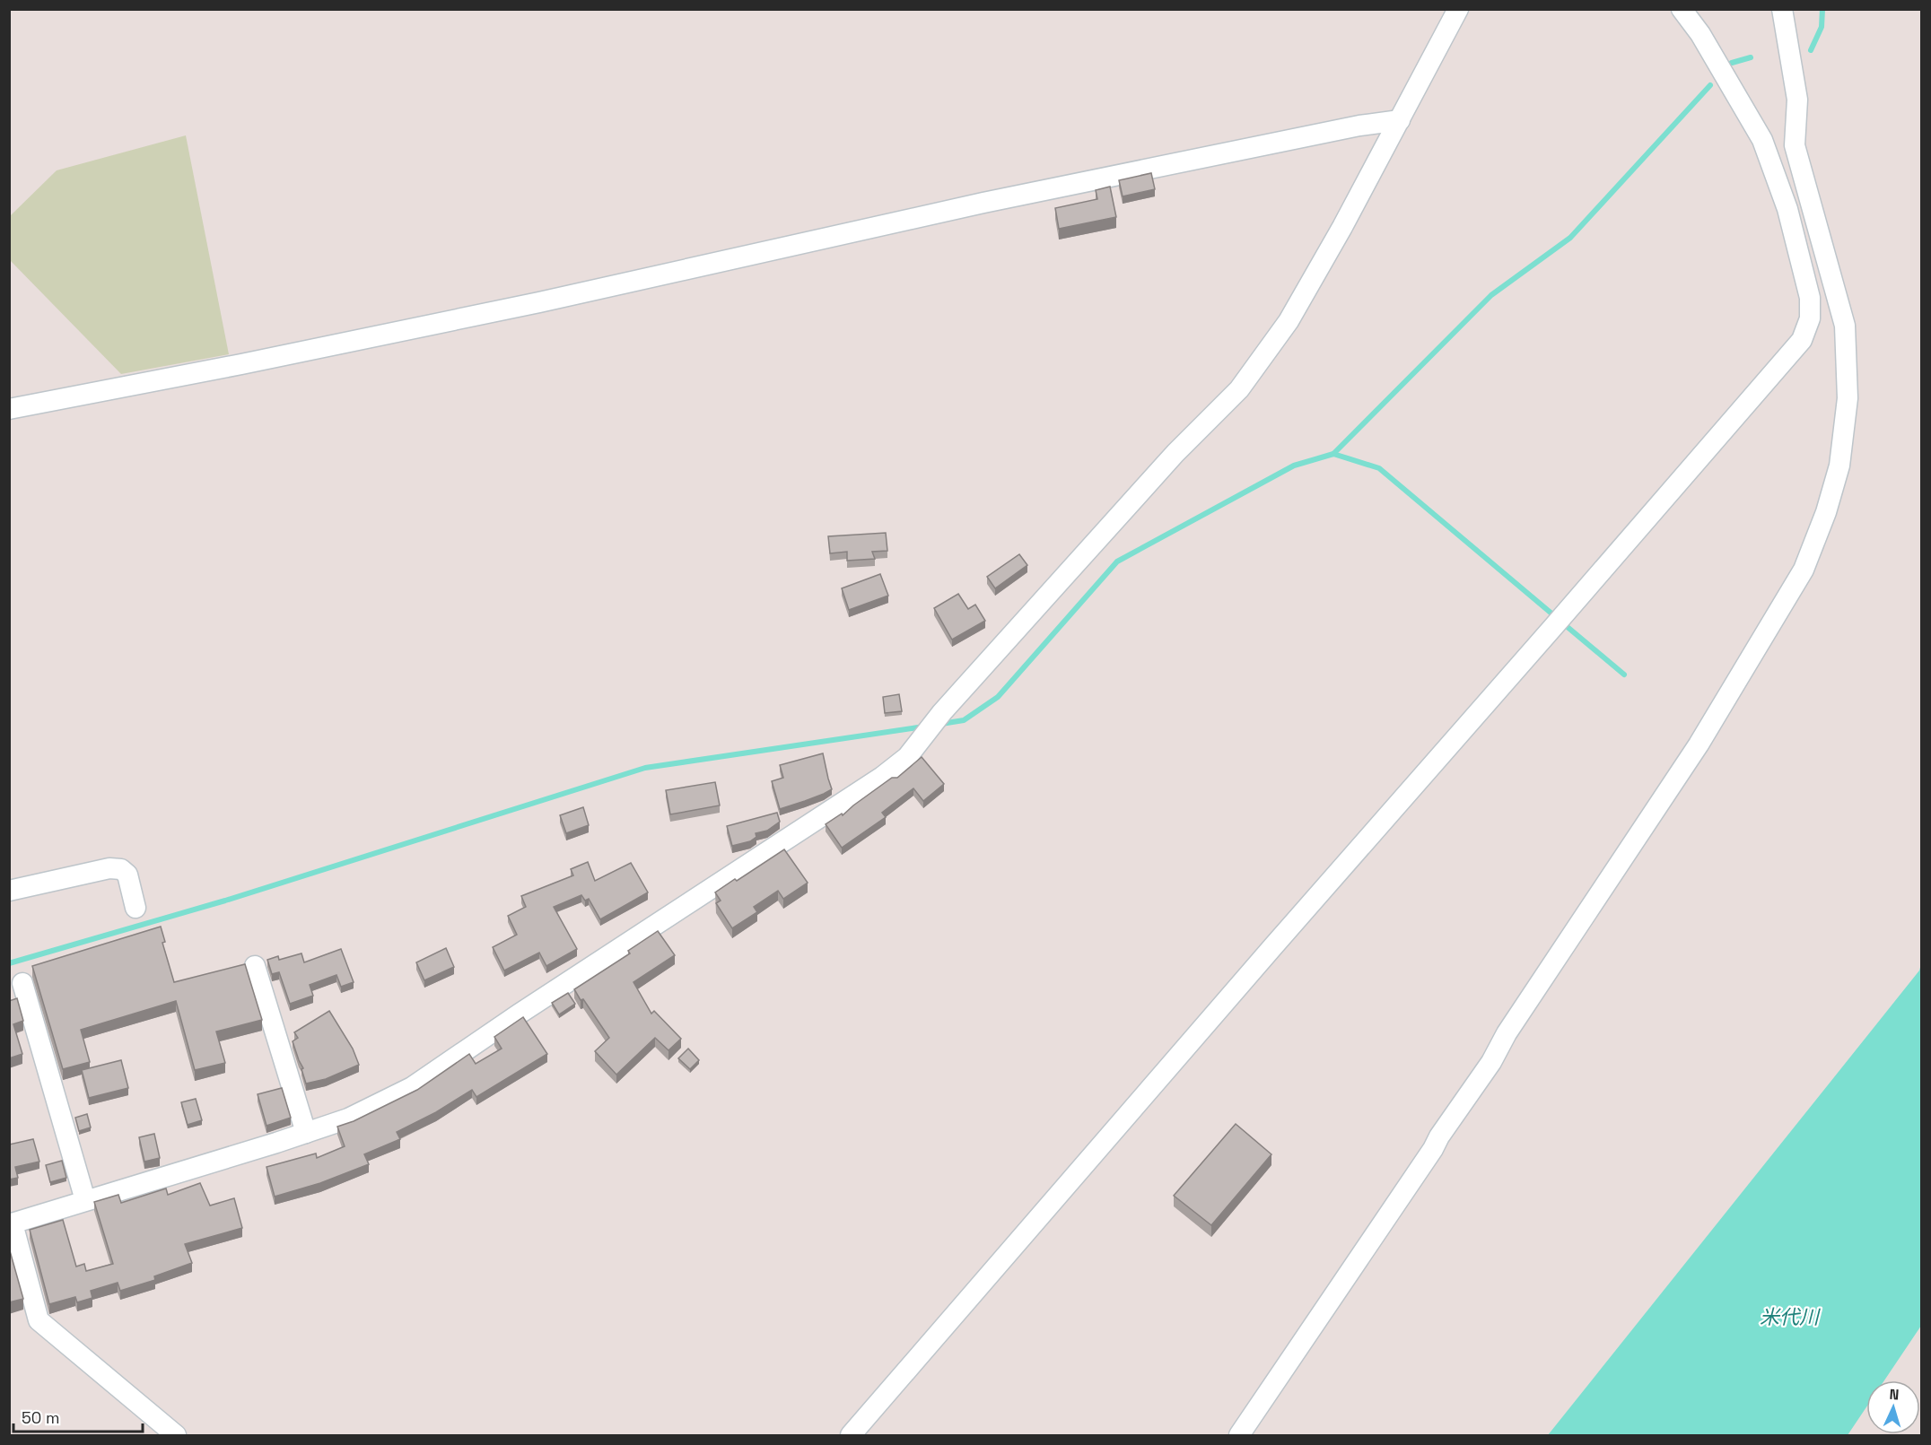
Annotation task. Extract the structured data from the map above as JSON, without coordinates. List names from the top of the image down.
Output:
{
  "water": ["米代川"],
  "scale_bar": "50 m",
  "north": "top"
}
